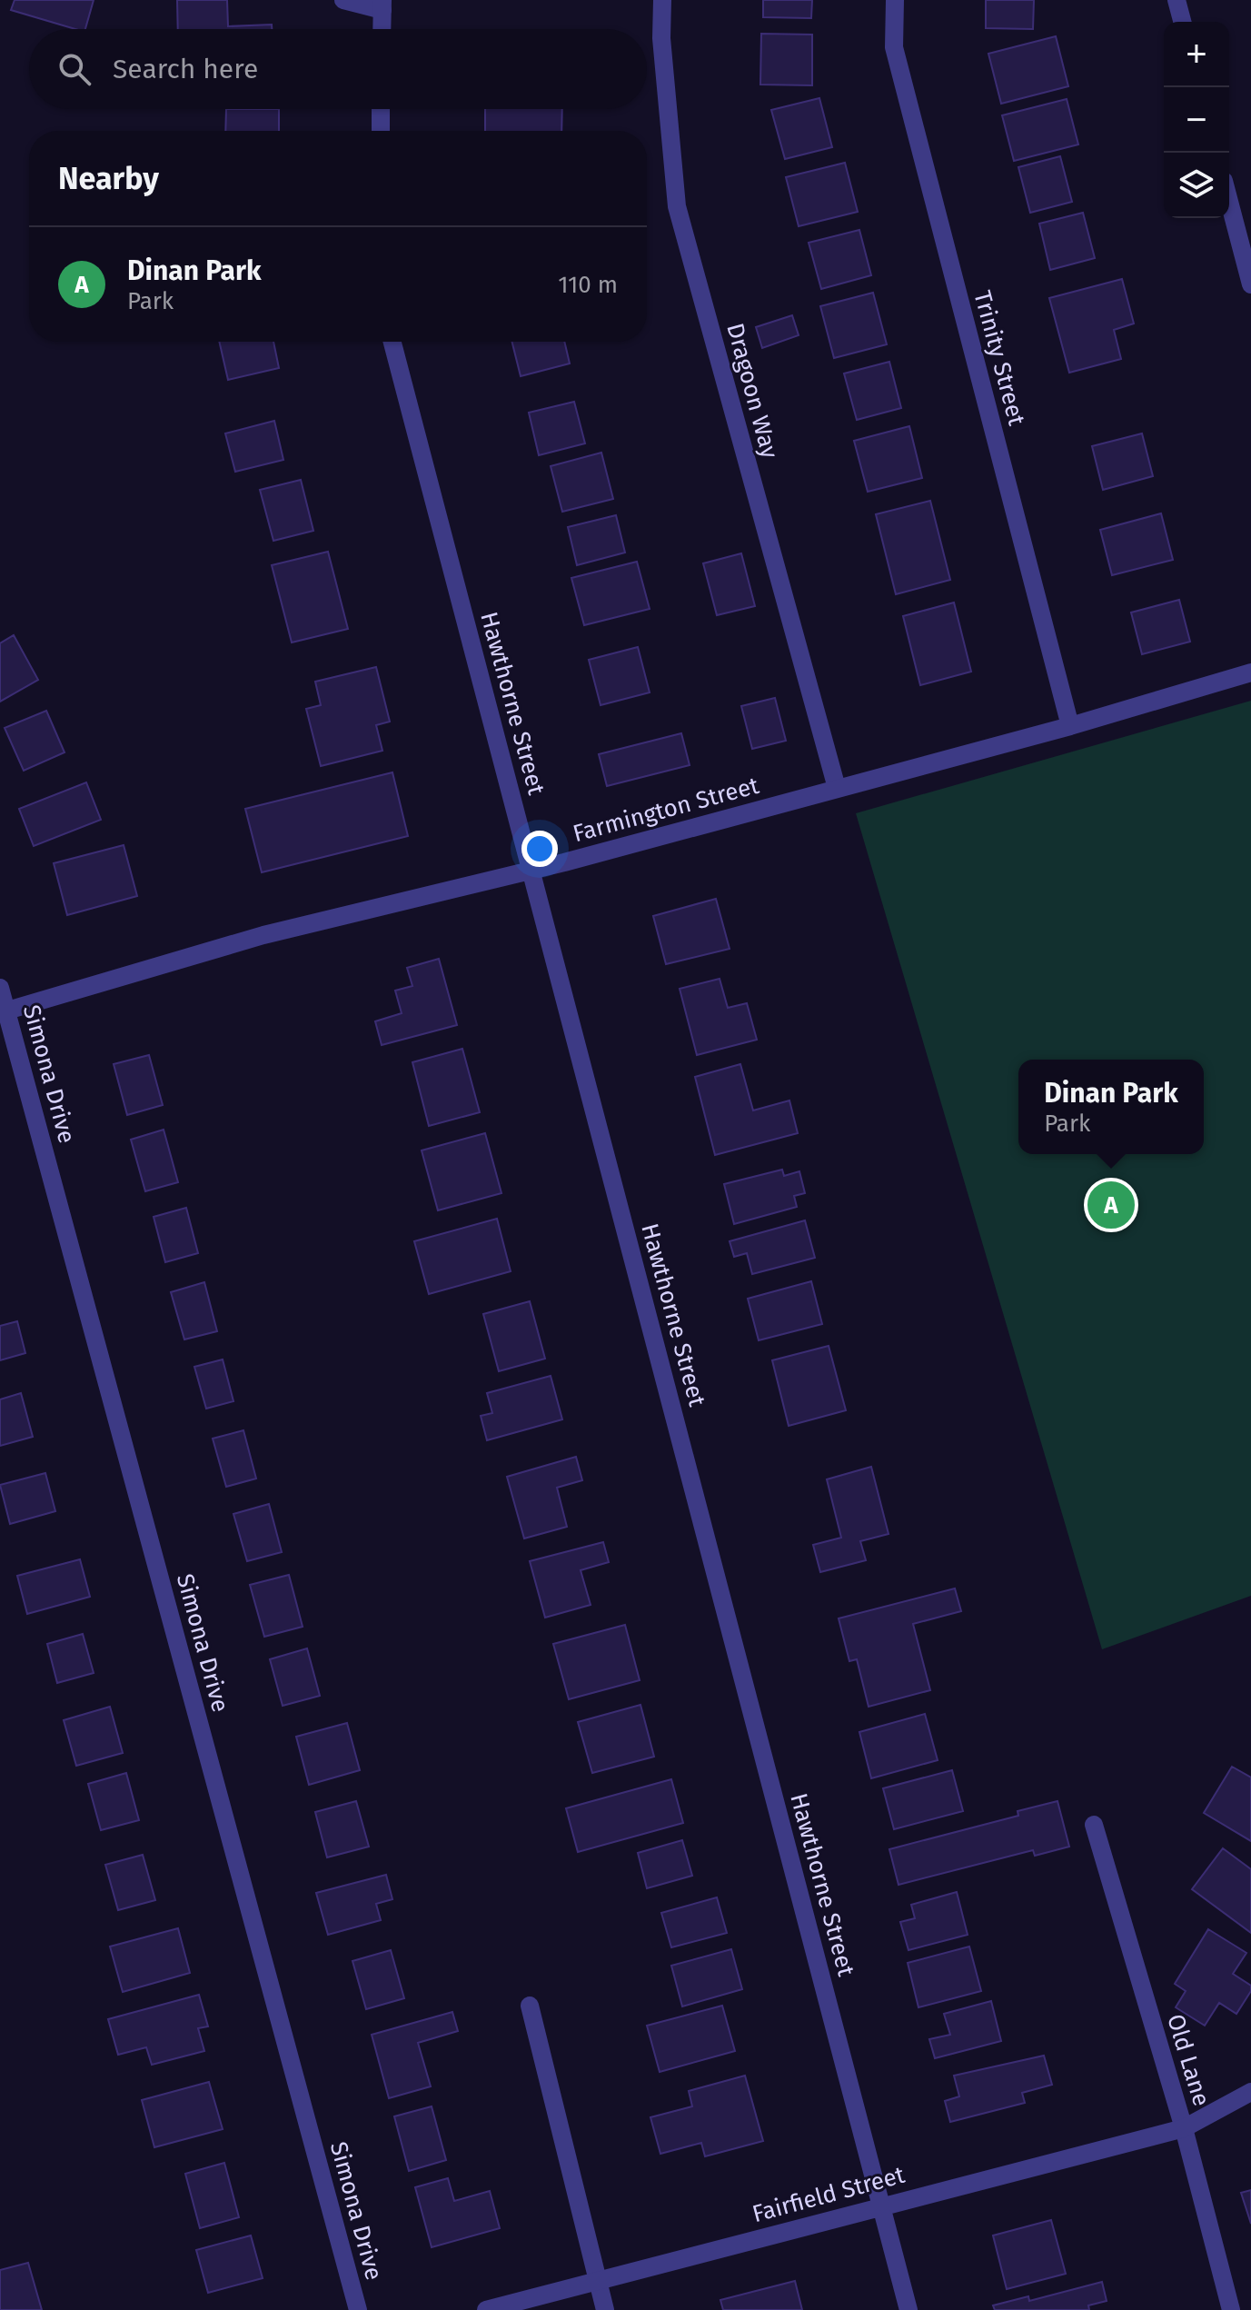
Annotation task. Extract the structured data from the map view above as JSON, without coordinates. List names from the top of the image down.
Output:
{
  "streets": {
    "street": [
      "Trinity Street",
      "Dragoon Way",
      "Hawthorne Street",
      "Farmington Street",
      "Simona Drive",
      "Old Lane",
      "Fairfield Street"
    ]
  },
  "crossings": [
    ["Trinity Street", "Farmington Street"],
    ["Dragoon Way", "Farmington Street"],
    ["Hawthorne Street", "Farmington Street"],
    ["Hawthorne Street", "Fairfield Street"],
    ["Farmington Street", "Simona Drive"],
    ["Old Lane", "Fairfield Street"]
  ],
  "page": {
    "map_buttons": ["+", "−"],
    "search": "Search here",
    "heading": "Nearby",
    "list": [
      {
        "mark": "A",
        "name": "Dinan Park",
        "note": "Park",
        "value": "110 m"
      }
    ],
    "popup": ["Dinan Park", "Park"],
    "pins": "A"
  }
}
